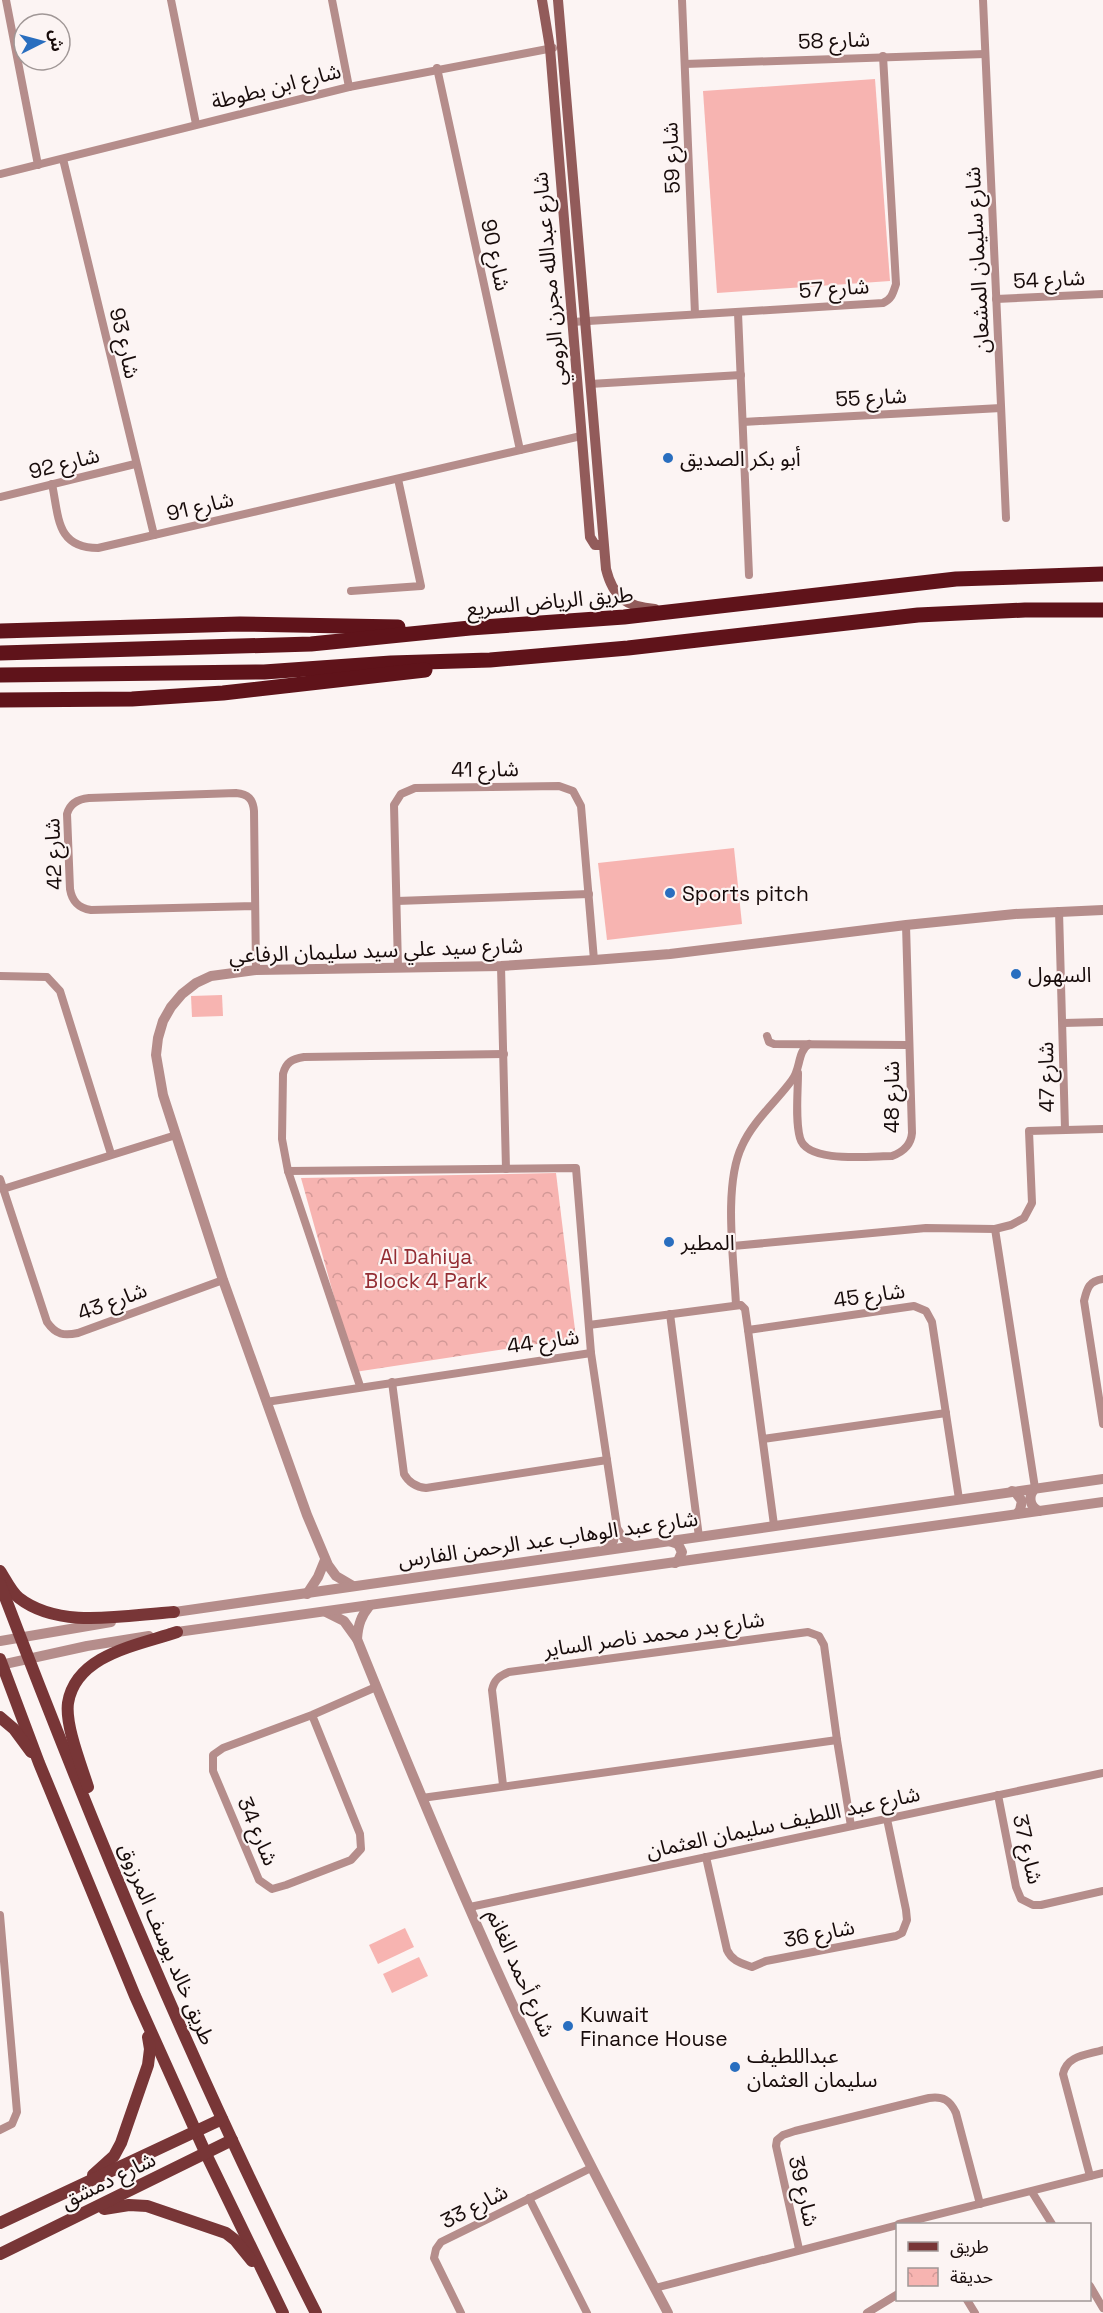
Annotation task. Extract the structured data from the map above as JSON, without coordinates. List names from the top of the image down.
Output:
{
  "streets": {
    "highway": ["طريق الرياض السريع"],
    "main road": ["شارع عبدالله مجرن الرومي", "طريق خالد يوسف المرزوق", "شارع دمشق"],
    "street": [
      "شارع 58",
      "شارع ابن بطوطة",
      "شارع 59",
      "شارع 90",
      "شارع سليمان المشعان",
      "شارع 54",
      "شارع 57",
      "شارع 93",
      "شارع 55",
      "شارع 92",
      "شارع 91",
      "شارع 41",
      "شارع 42",
      "شارع سيد علي سيد سليمان الرفاعي",
      "شارع 47",
      "شارع 48",
      "شارع 45",
      "شارع 43",
      "شارع 44",
      "شارع عبد الوهاب عبد الرحمن الفارس",
      "شارع بدر محمد ناصر الساير",
      "شارع عبد اللطيف سليمان العثمان",
      "شارع 34",
      "شارع 37",
      "شارع 36",
      "شارع أحمد الغانم",
      "شارع 39",
      "شارع 33"
    ]
  },
  "crossings": [
    ["شارع 58", "شارع 59"],
    ["شارع 58", "شارع سليمان المشعان"],
    ["شارع 58", "شارع 57"],
    ["شارع ابن بطوطة", "شارع 90"],
    ["شارع ابن بطوطة", "شارع عبدالله مجرن الرومي"],
    ["شارع ابن بطوطة", "شارع 93"],
    ["شارع 59", "شارع 57"],
    ["شارع 90", "شارع 91"],
    ["شارع سليمان المشعان", "شارع 54"],
    ["شارع سليمان المشعان", "شارع 55"],
    ["شارع عبدالله مجرن الرومي", "شارع 57"],
    ["شارع عبدالله مجرن الرومي", "شارع 91"],
    ["شارع عبدالله مجرن الرومي", "طريق الرياض السريع"],
    ["شارع 93", "شارع 92"],
    ["شارع 93", "شارع 91"],
    ["شارع 92", "شارع 91"],
    ["شارع 41", "شارع سيد علي سيد سليمان الرفاعي"],
    ["شارع 42", "شارع سيد علي سيد سليمان الرفاعي"],
    ["شارع سيد علي سيد سليمان الرفاعي", "شارع 47"],
    ["شارع سيد علي سيد سليمان الرفاعي", "شارع 48"],
    ["شارع سيد علي سيد سليمان الرفاعي", "شارع 43"],
    ["شارع سيد علي سيد سليمان الرفاعي", "شارع 44"],
    ["شارع سيد علي سيد سليمان الرفاعي", "شارع عبد الوهاب عبد الرحمن الفارس"],
    ["شارع 45", "شارع عبد الوهاب عبد الرحمن الفارس"],
    ["شارع عبد الوهاب عبد الرحمن الفارس", "طريق خالد يوسف المرزوق"],
    ["شارع عبد الوهاب عبد الرحمن الفارس", "شارع أحمد الغانم"],
    ["شارع بدر محمد ناصر الساير", "شارع عبد اللطيف سليمان العثمان"],
    ["شارع عبد اللطيف سليمان العثمان", "شارع 37"],
    ["شارع عبد اللطيف سليمان العثمان", "شارع 36"],
    ["شارع عبد اللطيف سليمان العثمان", "شارع أحمد الغانم"],
    ["شارع 34", "شارع أحمد الغانم"],
    ["طريق خالد يوسف المرزوق", "شارع دمشق"],
    ["شارع أحمد الغانم", "شارع 33"]
  ],
  "parks": ["Al Dahiya Block 4 Park"],
  "places": [
    "أبو بكر الصديق",
    "Sports pitch",
    "السهول",
    "المطير",
    "Kuwait Finance House",
    "عبداللطيف سليمان العثمان"
  ],
  "legend": ["طريق", "حديقة"],
  "north": "right"
}
